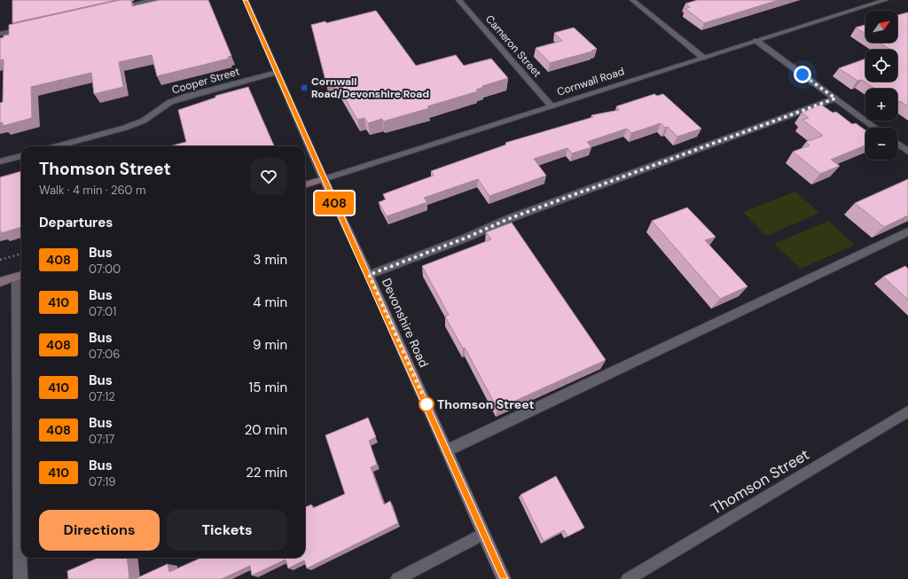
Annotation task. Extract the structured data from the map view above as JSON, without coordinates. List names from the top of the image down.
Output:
{
  "streets": {
    "main road": ["Cornwall Road", "Devonshire Road"],
    "street": ["Cameron Street", "Cooper Street", "Thomson Street"]
  },
  "crossings": [
    ["Cameron Street", "Cornwall Road"],
    ["Cooper Street", "Devonshire Road"],
    ["Cornwall Road", "Devonshire Road"]
  ],
  "places": {
    "transit": ["Cornwall Road/Devonshire Road"],
    "other": ["Thomson Street"]
  },
  "lines": ["bus line 408"],
  "north": "top right",
  "page": {
    "on_map": "408",
    "map_buttons": ["+", "−"],
    "heading": [
      ["Thomson Street", "Walk · 4 min · 260 m"],
      "Departures"
    ],
    "list": [
      {
        "mark": "408",
        "name": "Bus",
        "note": "07:00",
        "value": "3 min"
      },
      {
        "mark": "410",
        "name": "Bus",
        "note": "07:01",
        "value": "4 min"
      },
      {
        "mark": "408",
        "name": "Bus",
        "note": "07:06",
        "value": "9 min"
      },
      {
        "mark": "410",
        "name": "Bus",
        "note": "07:12",
        "value": "15 min"
      },
      {
        "mark": "408",
        "name": "Bus",
        "note": "07:17",
        "value": "20 min"
      },
      {
        "mark": "410",
        "name": "Bus",
        "note": "07:19",
        "value": "22 min"
      }
    ],
    "buttons": ["Directions", "Tickets"]
  }
}
